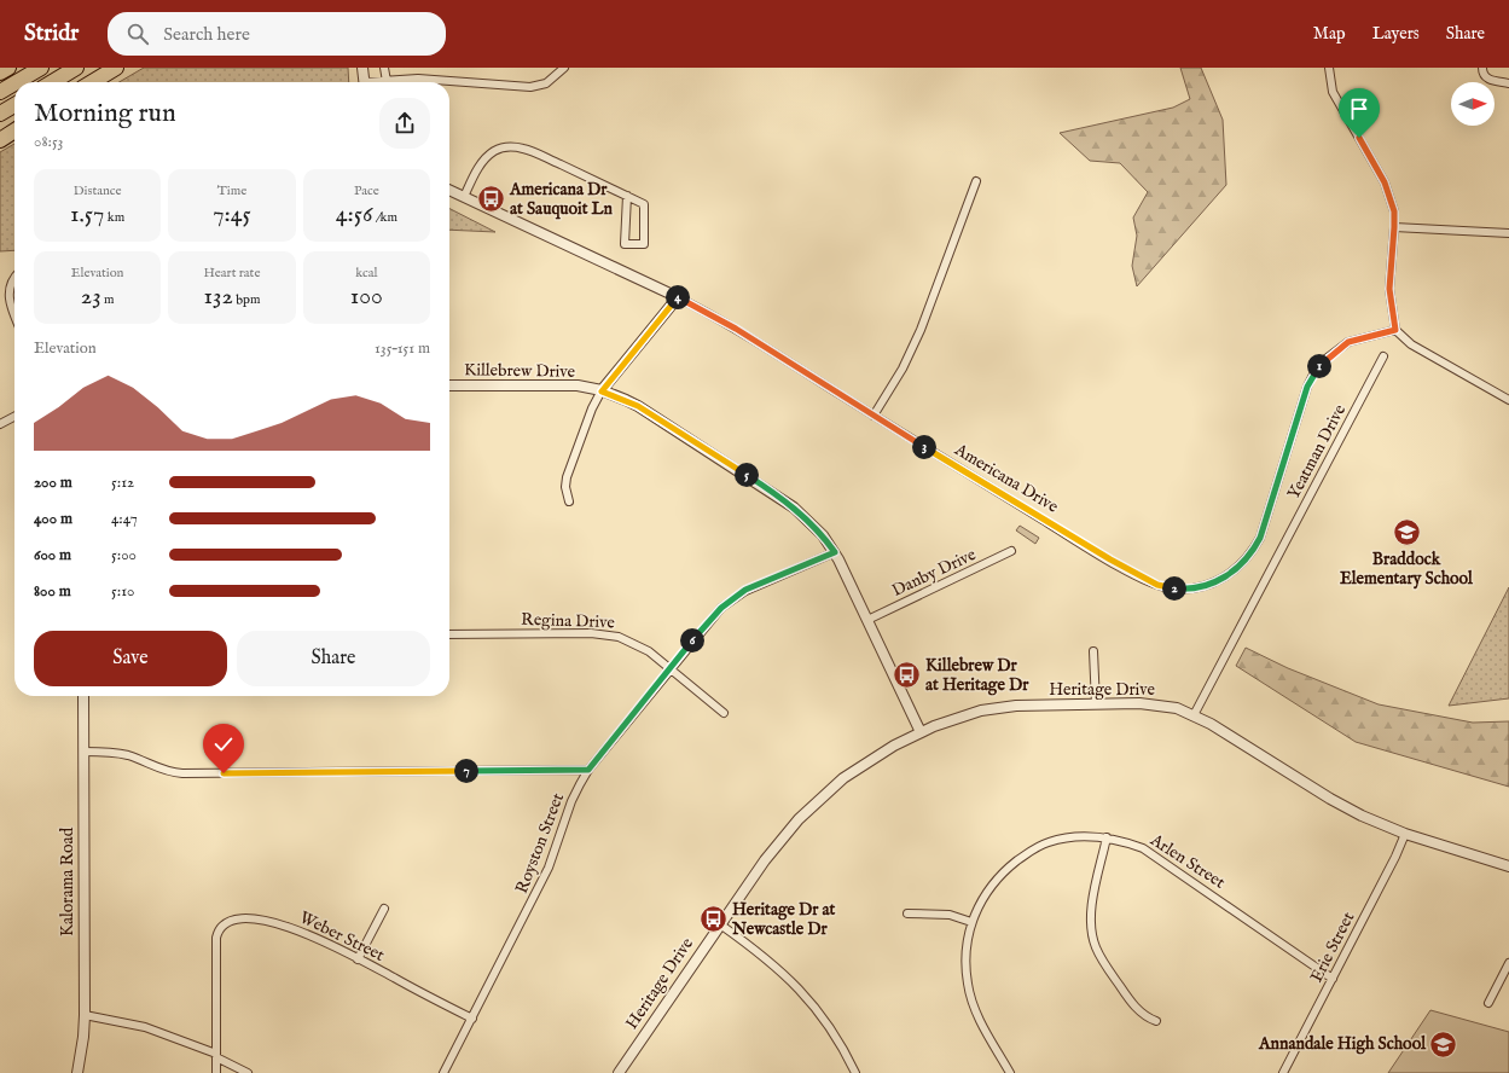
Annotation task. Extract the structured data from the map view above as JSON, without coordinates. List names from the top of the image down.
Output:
{
  "streets": {
    "street": [
      "Killebrew Drive",
      "Yeatman Drive",
      "Americana Drive",
      "Danby Drive",
      "Regina Drive",
      "Heritage Drive",
      "Royston Street",
      "Arlen Street",
      "Kalorama Road",
      "Weber Street",
      "Erie Street"
    ]
  },
  "crossings": [
    ["Killebrew Drive", "Danby Drive"],
    ["Killebrew Drive", "Heritage Drive"],
    ["Killebrew Drive", "Royston Street"],
    ["Yeatman Drive", "Heritage Drive"],
    ["Regina Drive", "Royston Street"],
    ["Heritage Drive", "Erie Street"],
    ["Royston Street", "Weber Street"],
    ["Arlen Street", "Erie Street"]
  ],
  "places": {
    "bus stop": ["Americana Dr at Sauquoit Ln", "Killebrew Dr at Heritage Dr", "Heritage Dr at Newcastle Dr"],
    "school or university": ["Braddock Elementary School", "Annandale High School"]
  },
  "north": "right",
  "page": {
    "header": "Stridr",
    "search": "Search here",
    "nav": ["Map", "Layers", "Share"],
    "heading": ["Morning run", "08:53"],
    "stats": [
      ["Distance", "1.57 km"],
      ["Time", "7:45"],
      ["Pace", "4:56 /km"],
      ["Elevation", "23 m"],
      ["Heart rate", "132 bpm"],
      ["kcal", "100"]
    ],
    "pins": [
      "4",
      "1",
      "3",
      "5",
      "2",
      "6",
      "7"
    ],
    "chart": ["Elevation", "135–151 m"],
    "list": [
      {
        "name": "200 m",
        "note": "5:12"
      },
      {
        "name": "400 m",
        "note": "4:47"
      },
      {
        "name": "600 m",
        "note": "5:00"
      },
      {
        "name": "800 m",
        "note": "5:10"
      }
    ],
    "buttons": ["Save", "Share"]
  }
}
